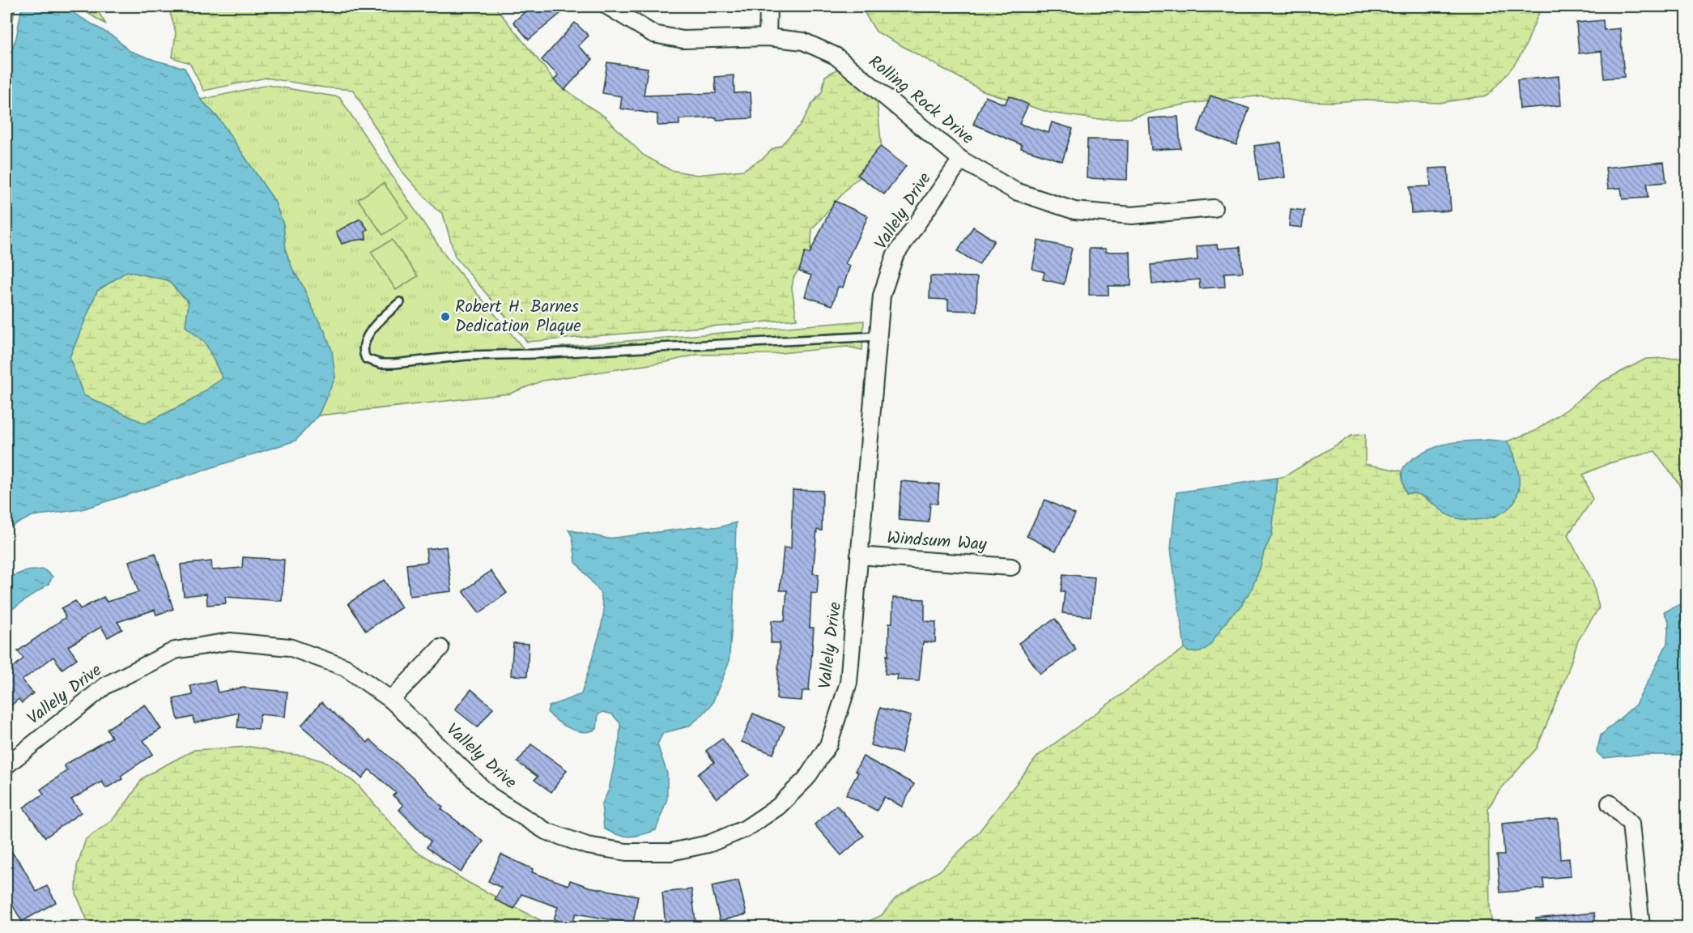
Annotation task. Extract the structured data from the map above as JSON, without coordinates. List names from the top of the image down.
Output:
{
  "streets": {
    "street": ["Rolling Rock Drive", "Vallely Drive", "Windsum Way"]
  },
  "crossings": [
    ["Rolling Rock Drive", "Vallely Drive"],
    ["Vallely Drive", "Windsum Way"]
  ],
  "places": ["Robert H. Barnes Dedication Plaque"]
}
